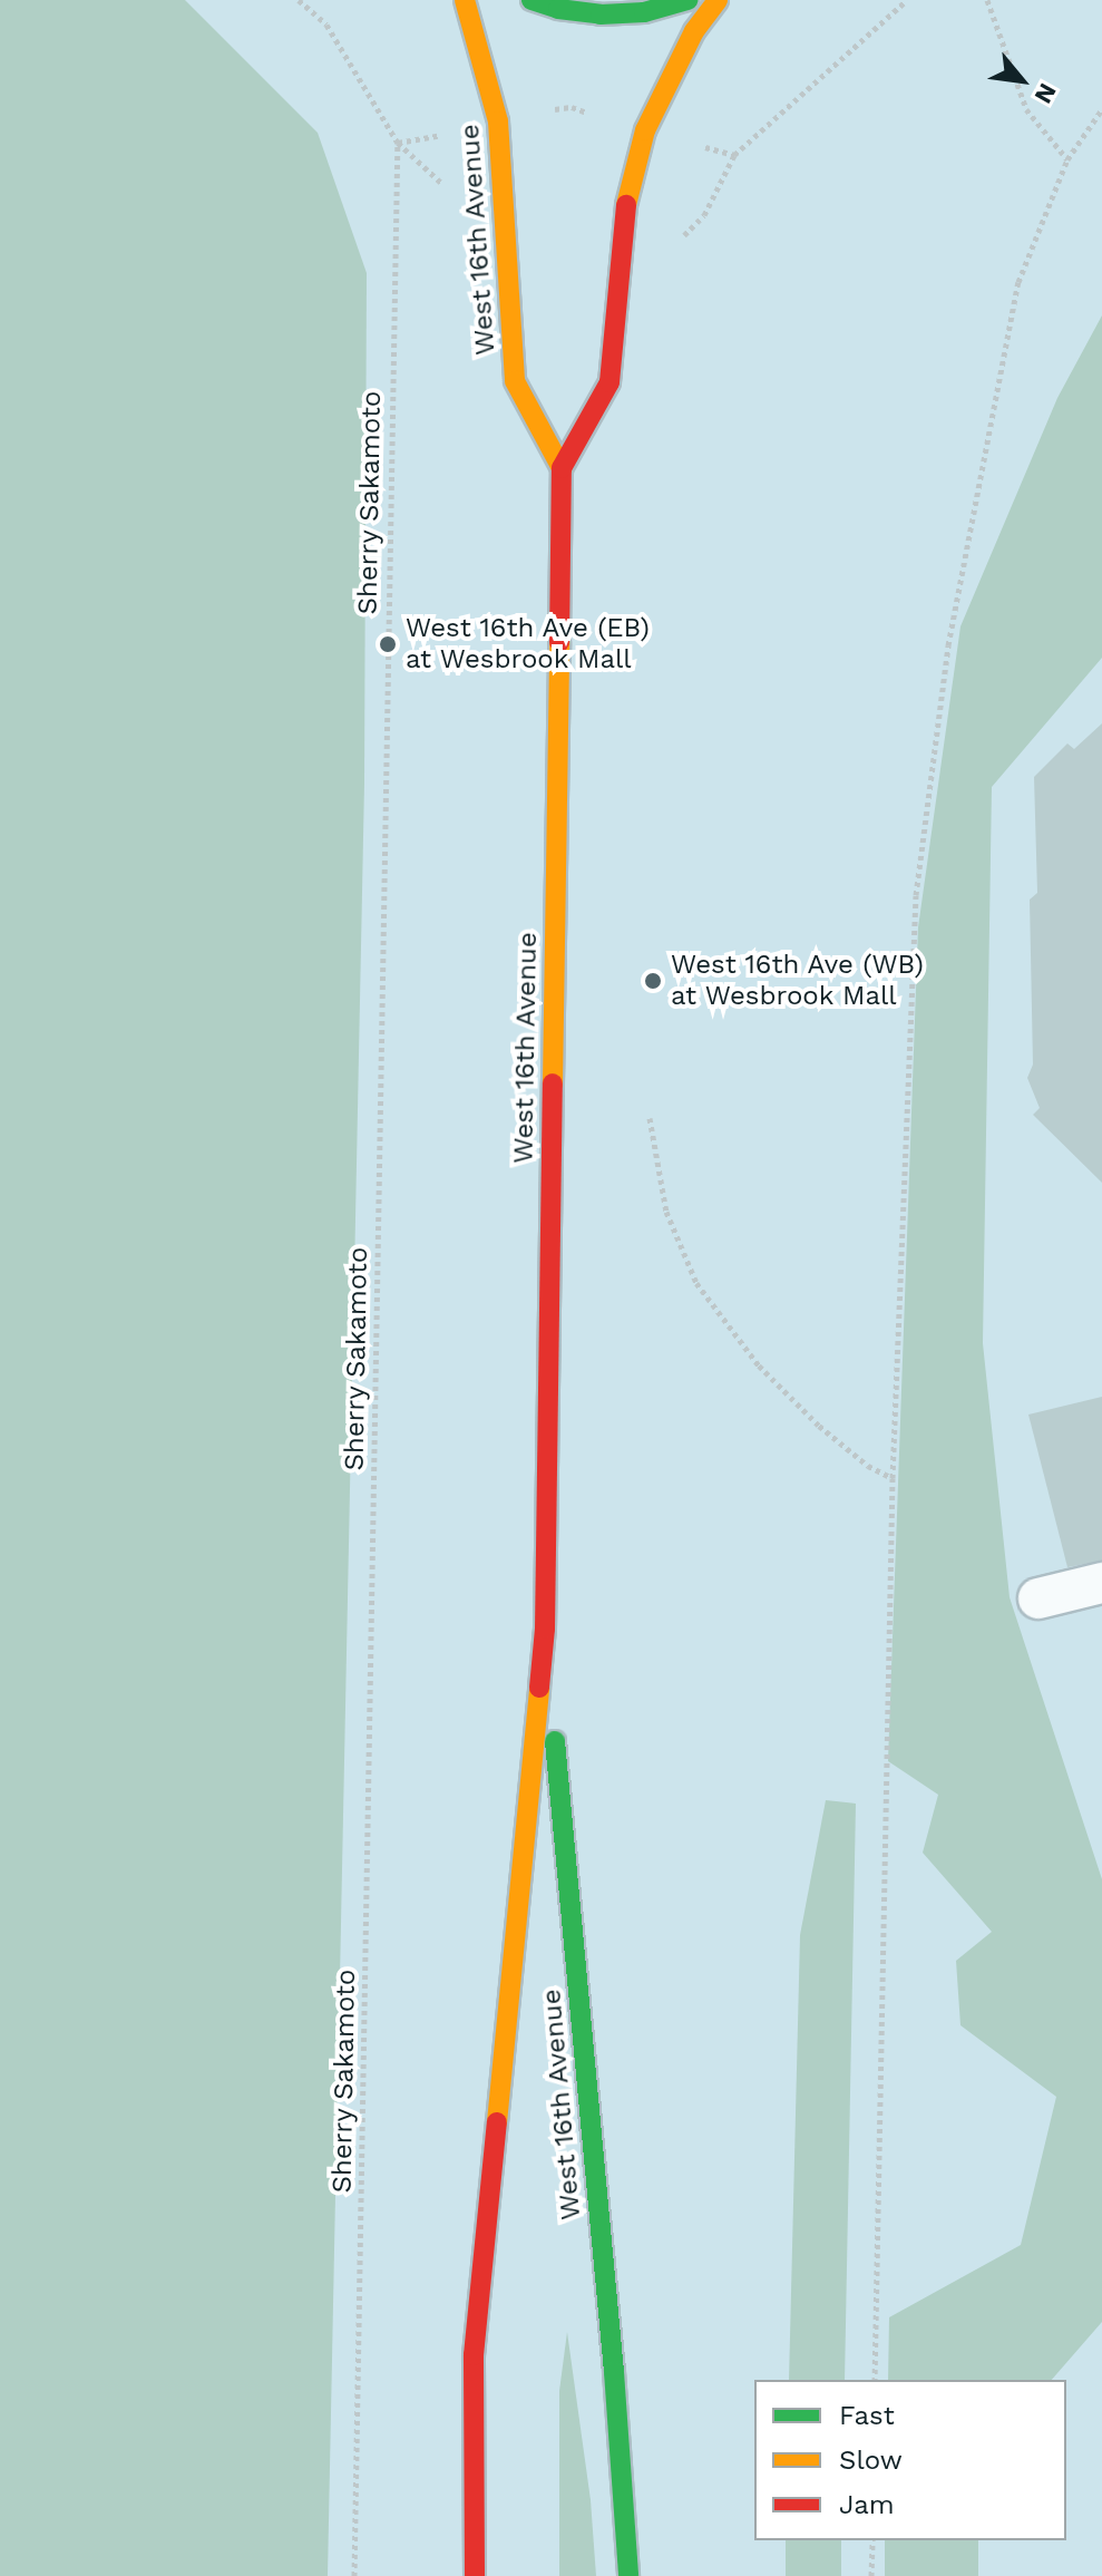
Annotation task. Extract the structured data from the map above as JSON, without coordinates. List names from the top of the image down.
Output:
{
  "streets": {
    "main road": ["West 16th Avenue"],
    "path": ["Sherry Sakamoto"]
  },
  "places": ["West 16th Ave (EB) at Wesbrook Mall", "West 16th Ave (WB) at Wesbrook Mall"],
  "legend": ["Fast", "Slow", "Jam"],
  "north": "bottom right"
}
